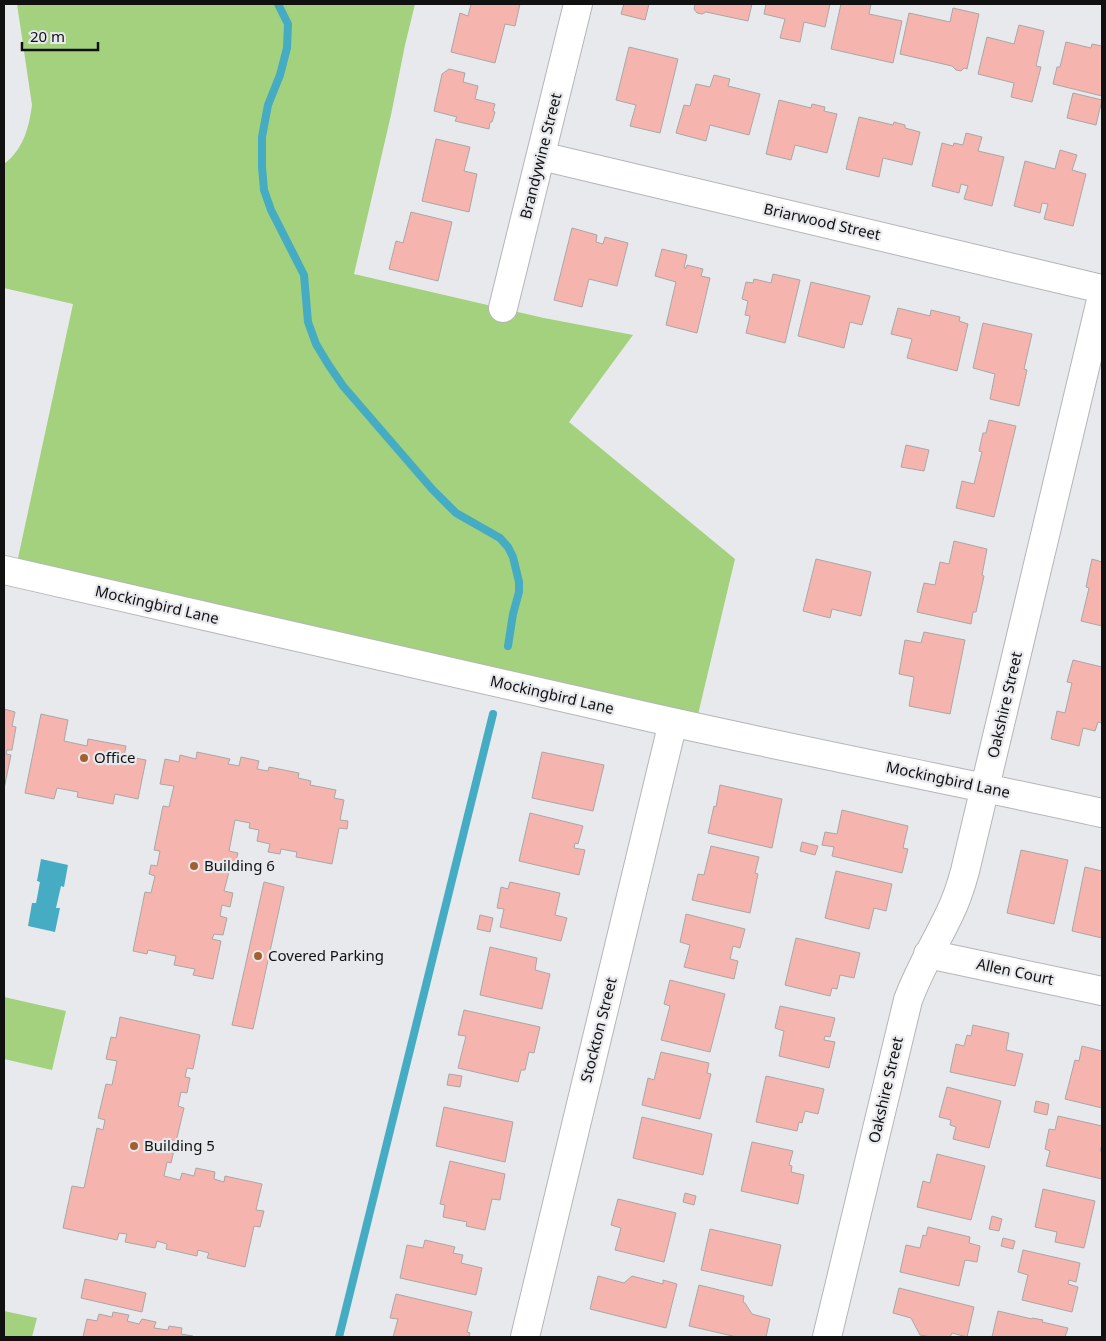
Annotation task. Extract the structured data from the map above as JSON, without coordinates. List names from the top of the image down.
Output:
{
  "streets": {
    "street": [
      "Brandywine Street",
      "Briarwood Street",
      "Mockingbird Lane",
      "Oakshire Street",
      "Allen Court",
      "Stockton Street"
    ]
  },
  "crossings": [
    ["Brandywine Street", "Briarwood Street"],
    ["Mockingbird Lane", "Oakshire Street"],
    ["Mockingbird Lane", "Stockton Street"],
    ["Oakshire Street", "Allen Court"]
  ],
  "places": [
    "Office",
    "Building 6",
    "Covered Parking",
    "Building 5"
  ],
  "scale_bar": "20 m"
}
